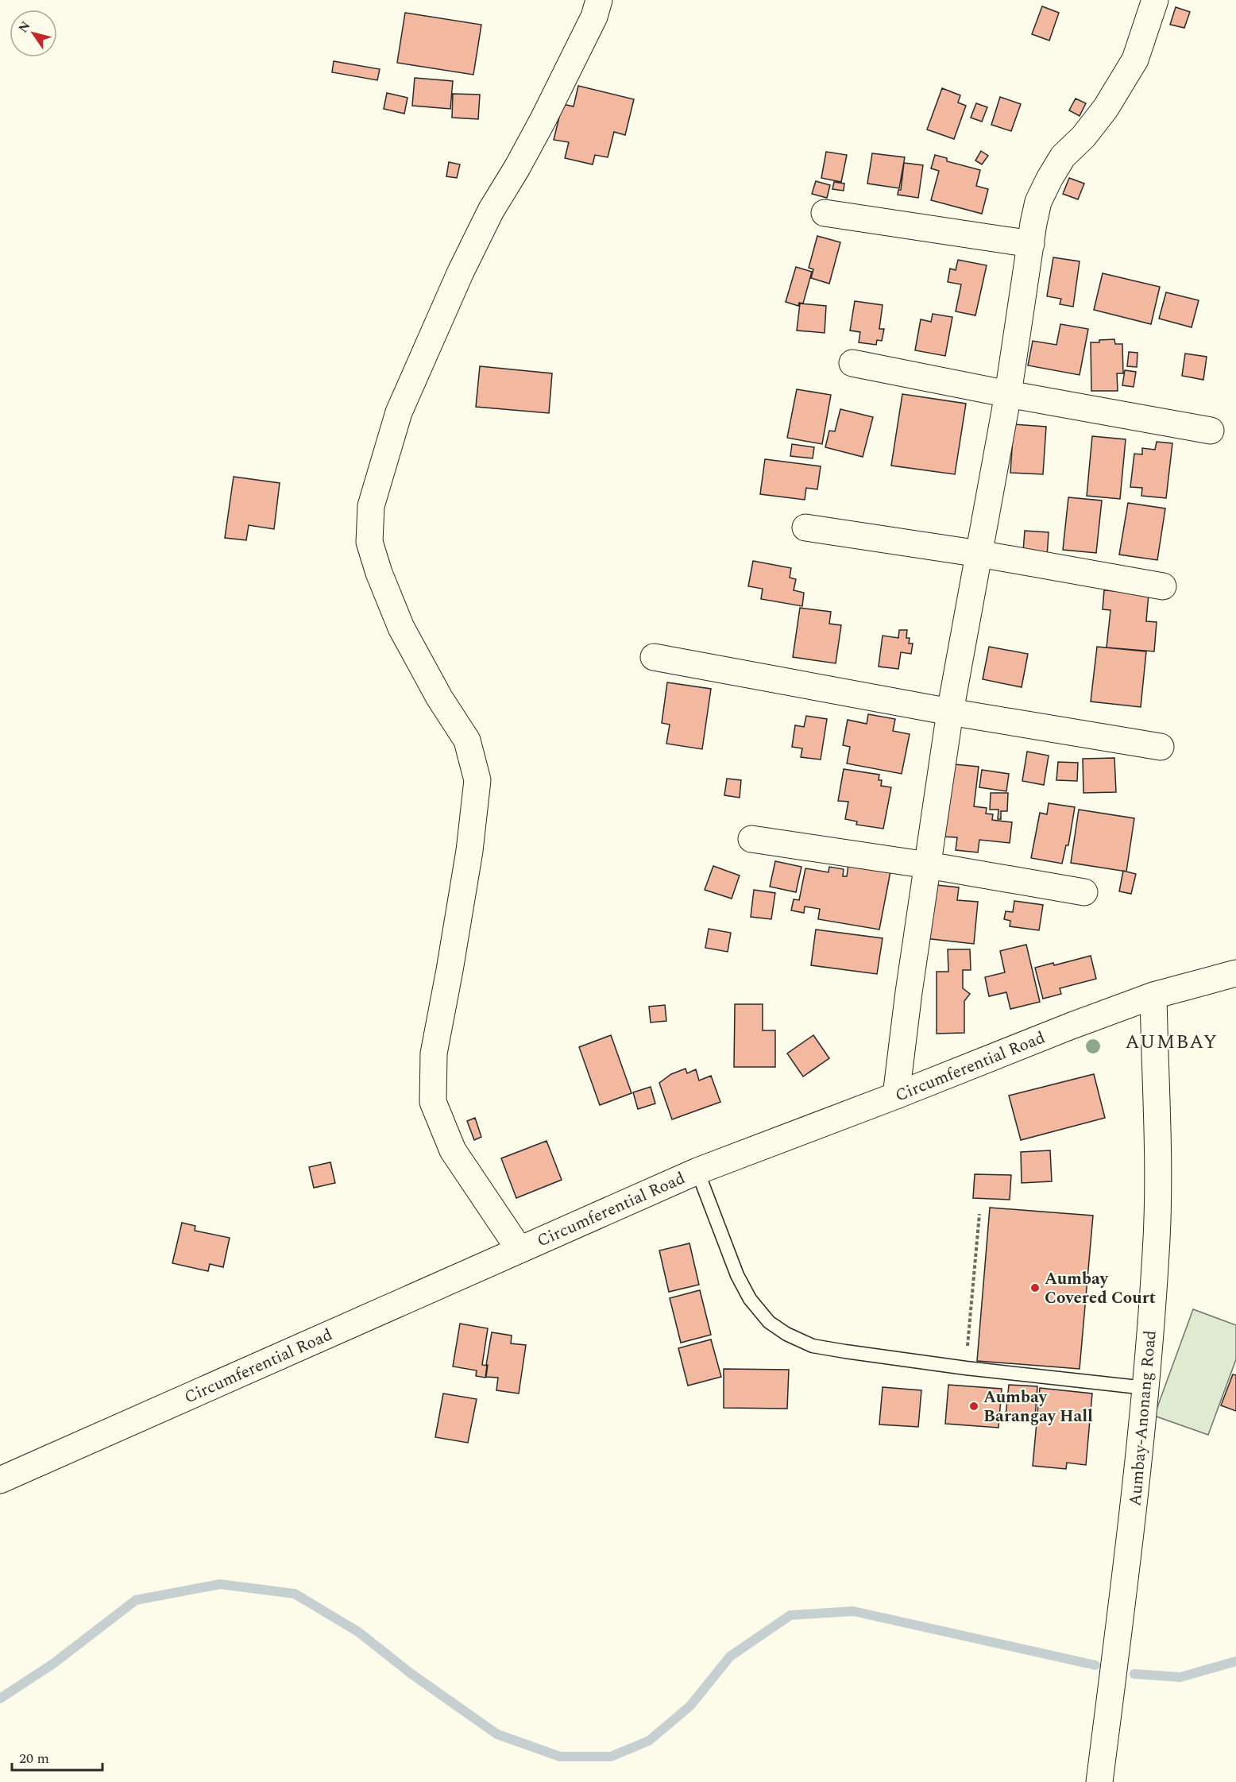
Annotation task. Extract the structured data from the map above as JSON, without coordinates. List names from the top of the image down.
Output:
{
  "streets": {
    "street": ["Circumferential Road", "Aumbay-Anonang Road"]
  },
  "crossings": [
    ["Circumferential Road", "Aumbay-Anonang Road"]
  ],
  "districts": ["AUMBAY"],
  "places": ["Aumbay Covered Court", "Aumbay Barangay Hall"],
  "scale_bar": "20 m",
  "north": "top left"
}
